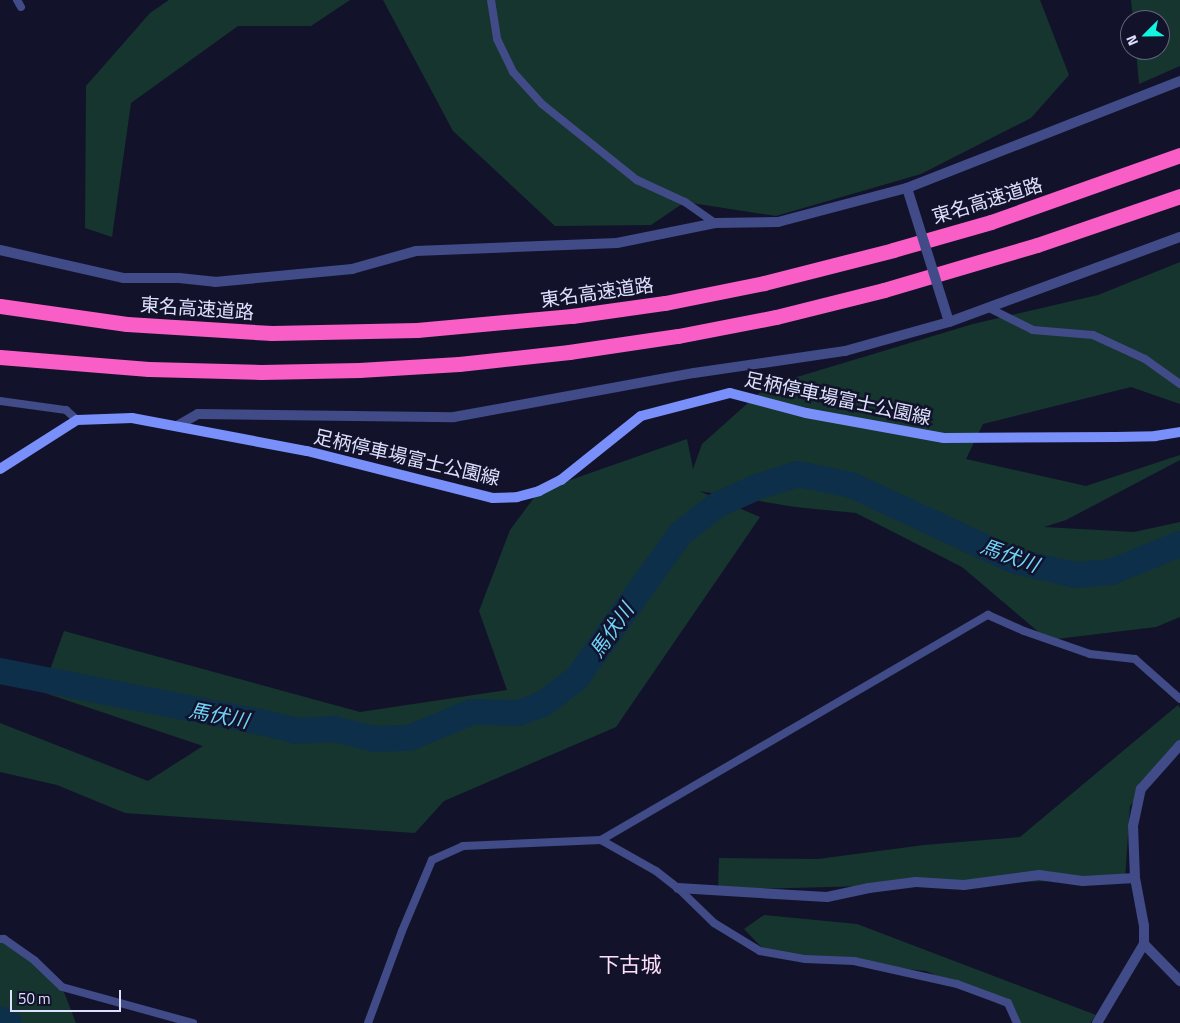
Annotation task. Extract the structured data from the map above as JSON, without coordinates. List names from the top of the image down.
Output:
{
  "streets": {
    "highway": ["東名高速道路"],
    "main road": ["足柄停車場富士公園線"]
  },
  "districts": ["下古城"],
  "water": ["馬伏川"],
  "scale_bar": "50 m",
  "north": "bottom left"
}
